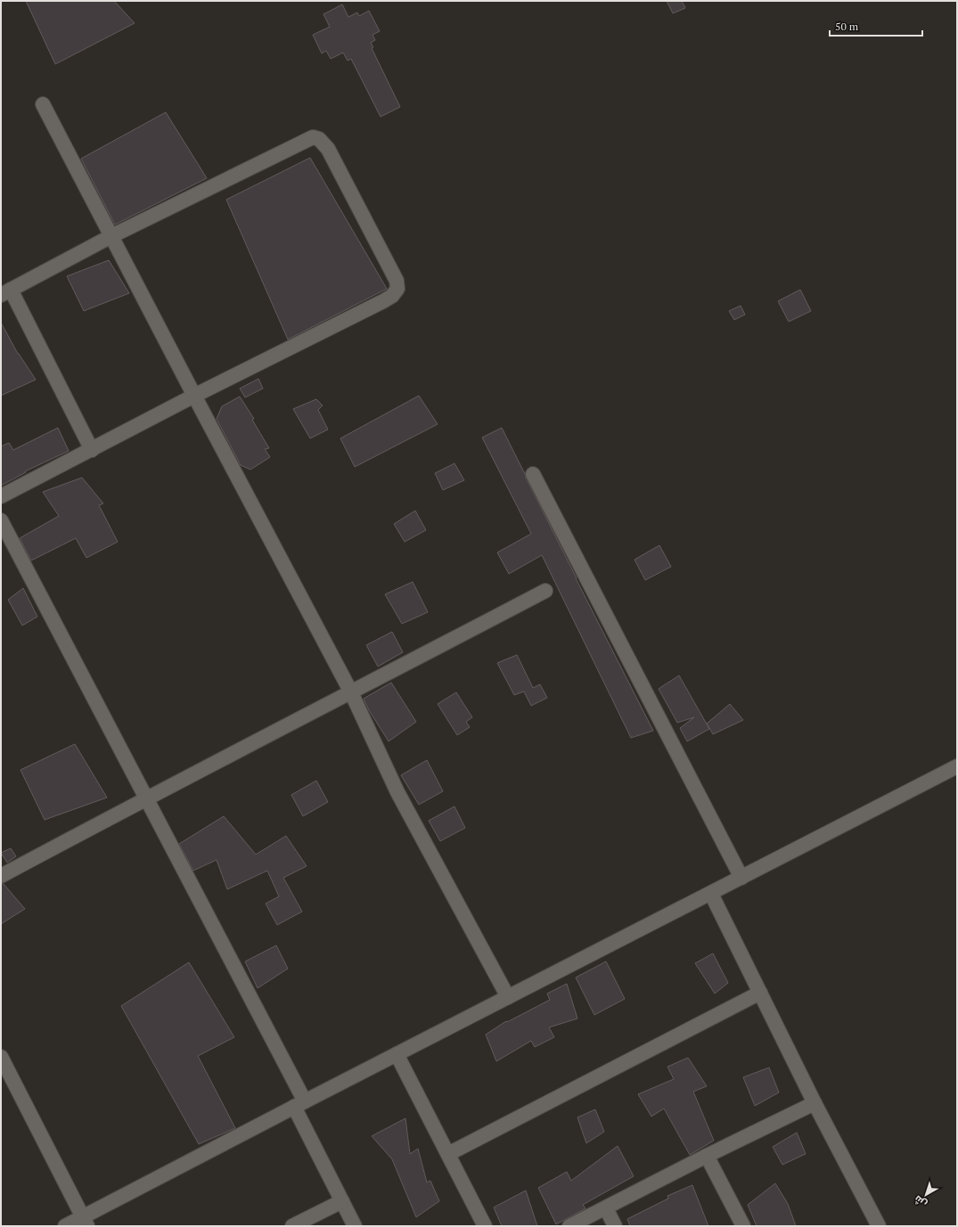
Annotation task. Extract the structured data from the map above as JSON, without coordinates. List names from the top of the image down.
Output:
{
  "scale_bar": "50 m",
  "north": "bottom left"
}
